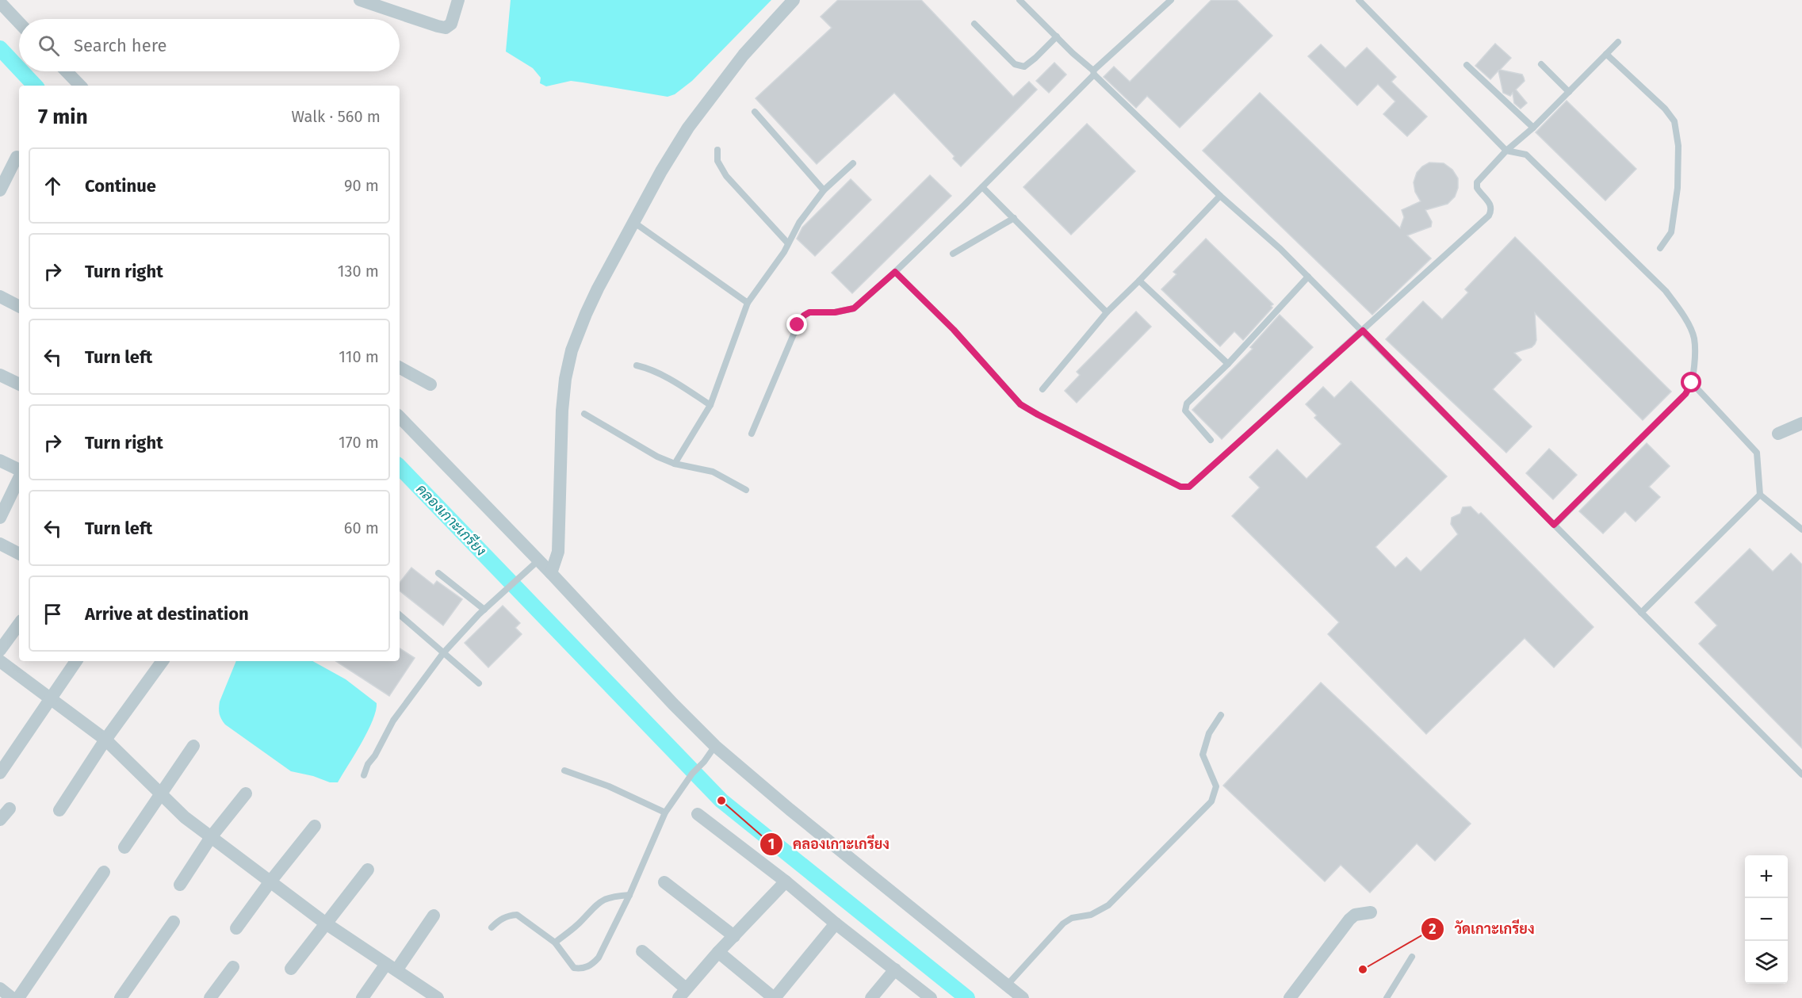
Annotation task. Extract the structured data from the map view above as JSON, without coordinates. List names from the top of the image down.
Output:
{
  "water": ["คลองเกาะเกรียง"],
  "places": ["คลองเกาะเกรียง", "วัดเกาะเกรียง"],
  "page": {
    "search": "Search here",
    "heading": ["7 min", "Walk · 560 m"],
    "list": [
      ["Continue", "90 m"],
      ["Turn right", "130 m"],
      ["Turn left", "110 m"],
      ["Turn right", "170 m"],
      ["Turn left", "60 m"],
      "Arrive at destination"
    ],
    "map_buttons": ["+", "−"]
  }
}
